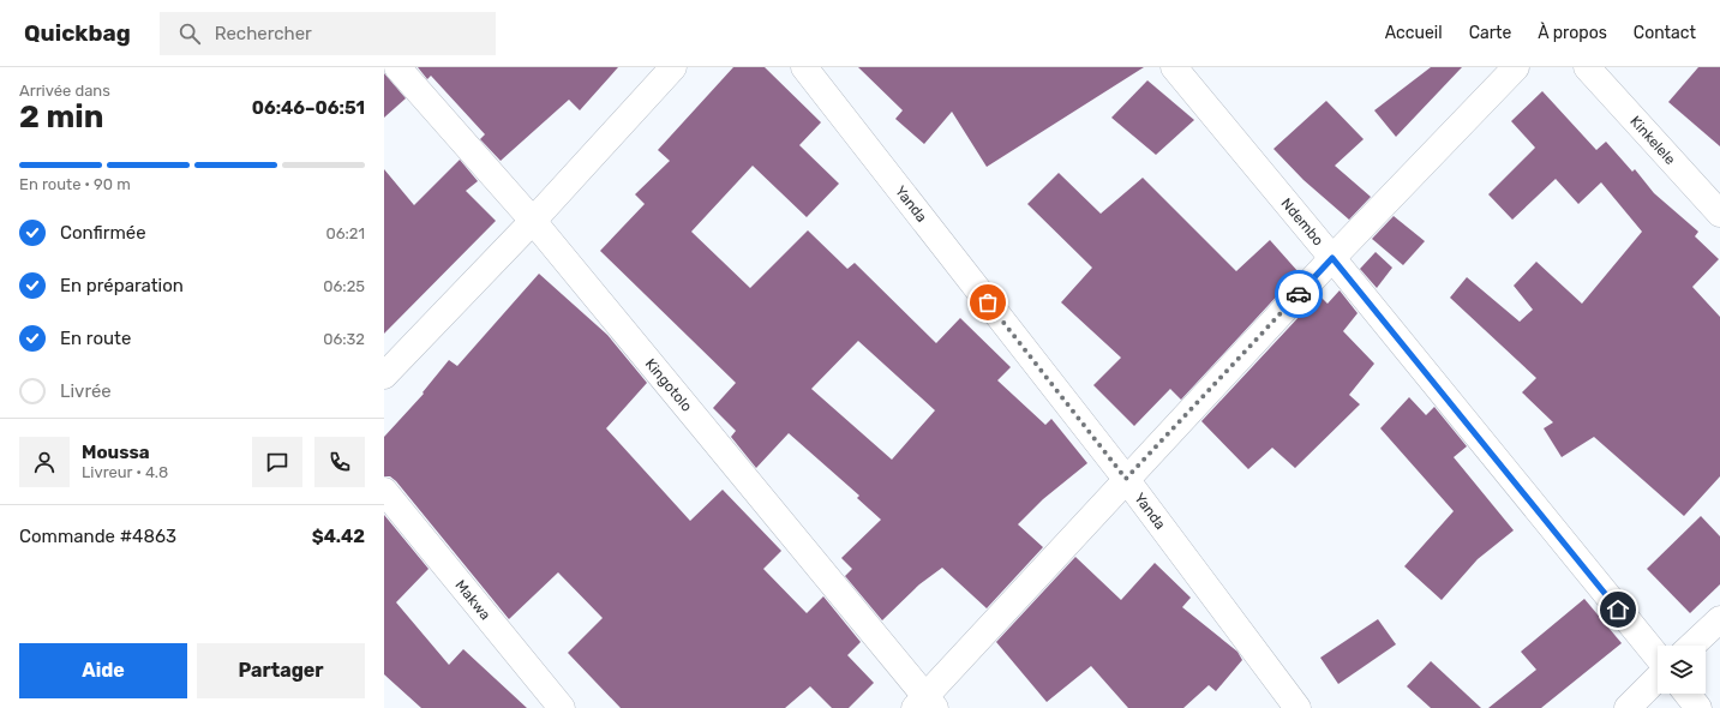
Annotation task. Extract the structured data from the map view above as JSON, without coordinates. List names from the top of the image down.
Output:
{
  "streets": {
    "street": [
      "Kinkelele",
      "Yanda",
      "Ndembo",
      "Kingotolo",
      "Makwa"
    ]
  },
  "page": {
    "header": "Quickbag",
    "search": "Rechercher",
    "nav": [
      "Accueil",
      "Carte",
      "À propos",
      "Contact"
    ],
    "heading": ["2 min", "Arrivée dans", "06:46–06:51"],
    "panel": [
      "Moussa",
      "Livreur · 4.8",
      "Commande #4863",
      "$4.42"
    ],
    "bar": "En route · 90 m",
    "list": [
      ["Confirmée", "06:21"],
      ["En préparation", "06:25"],
      ["En route", "06:32"],
      "Livrée"
    ],
    "buttons": ["Aide", "Partager"]
  }
}
